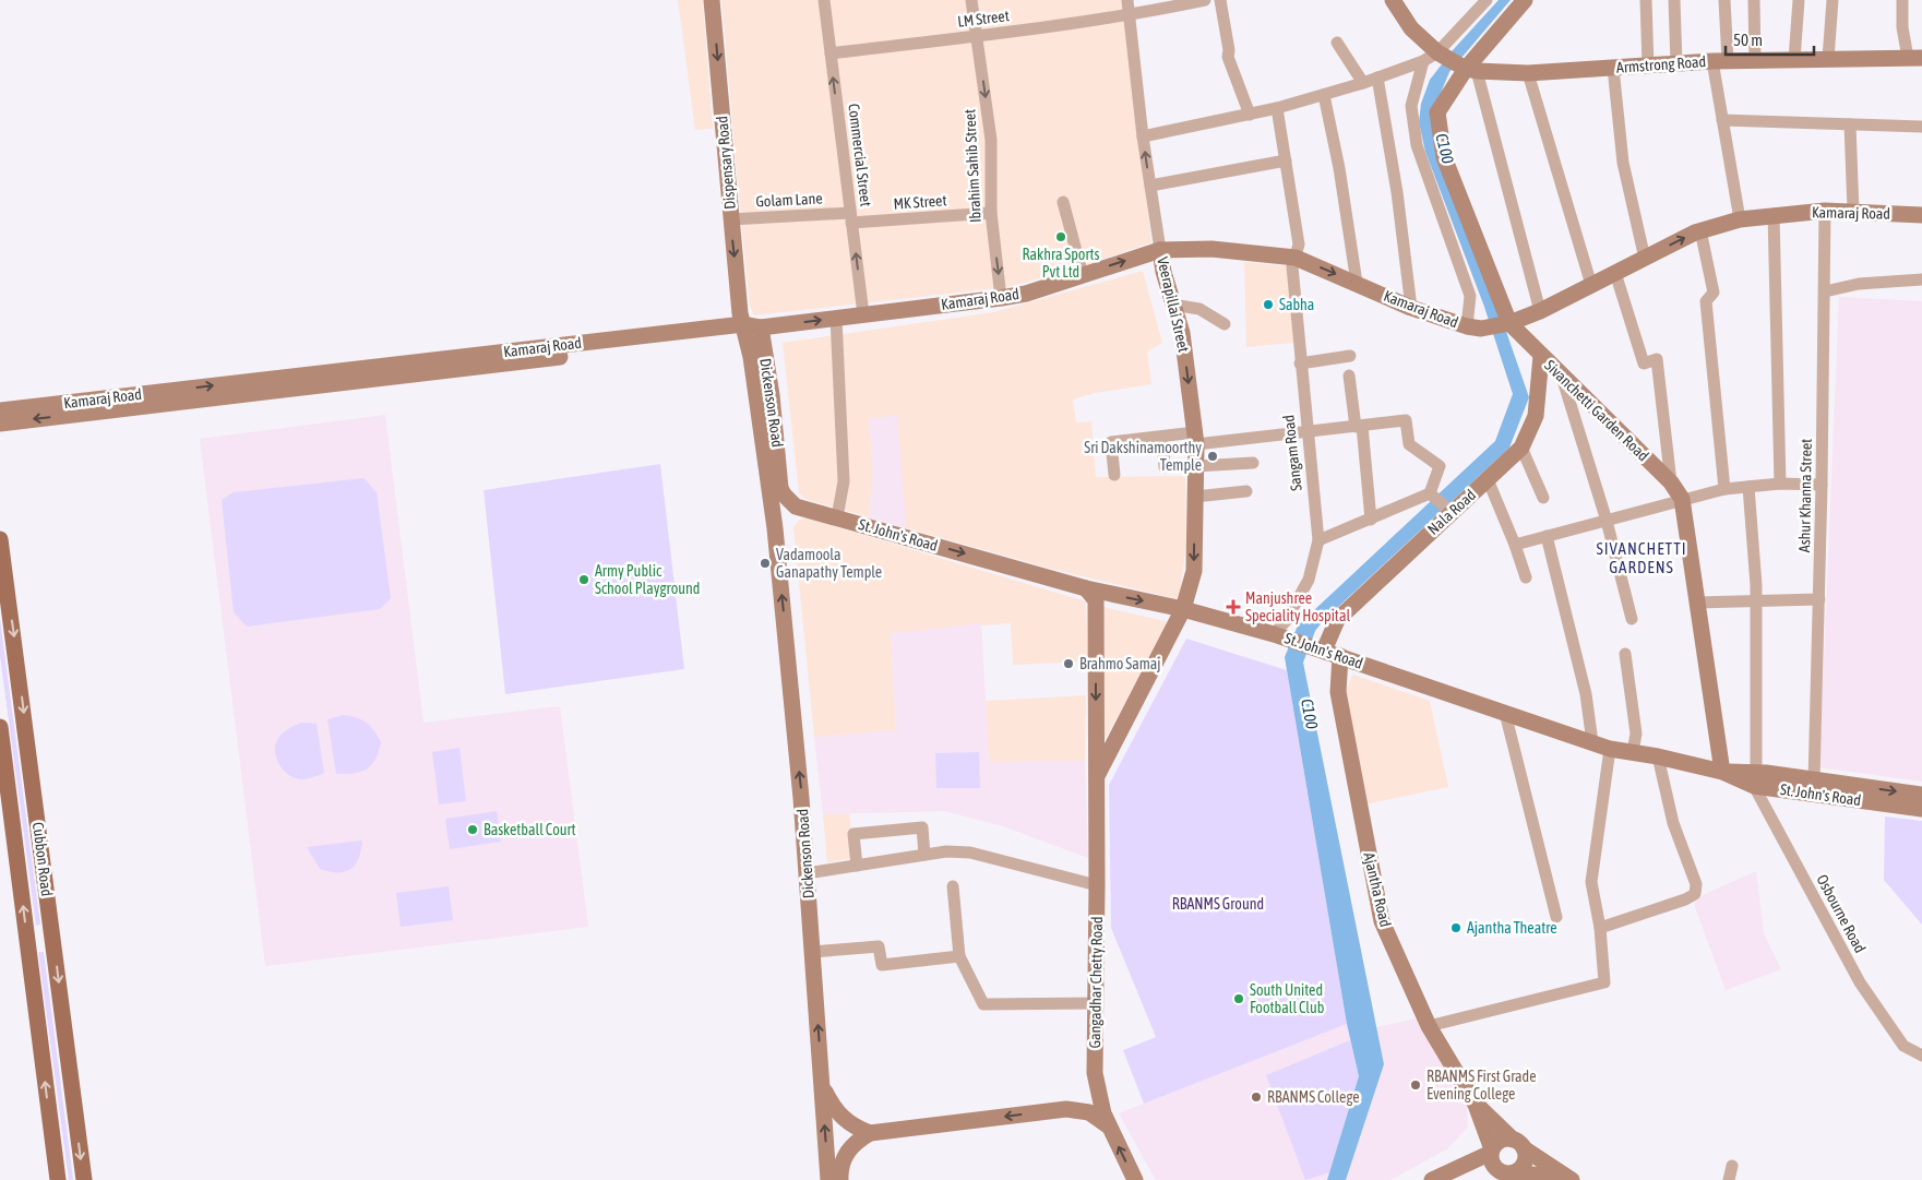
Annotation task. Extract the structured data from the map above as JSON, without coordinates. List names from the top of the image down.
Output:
{
  "streets": {
    "main road": ["Cubbon Road"],
    "street": [
      "LM Street",
      "Armstrong Road",
      "Commercial Street",
      "Dispensary Road",
      "Ibrahim Sahib Street",
      "Golam Lane",
      "MK Street",
      "Kamaraj Road",
      "Veerapillai Street",
      "Dickenson Road",
      "Sivanchetti Garden Road",
      "Sangam Road",
      "Ashur Khanna Street",
      "Nala Road",
      "St. John's Road",
      "Ajantha Road",
      "Osbourne Road",
      "Gangadhar Chetty Road"
    ]
  },
  "crossings": [
    ["LM Street", "Commercial Street"],
    ["LM Street", "Ibrahim Sahib Street"],
    ["LM Street", "Veerapillai Street"],
    ["Armstrong Road", "Sivanchetti Garden Road"],
    ["Commercial Street", "Golam Lane"],
    ["Commercial Street", "MK Street"],
    ["Commercial Street", "Kamaraj Road"],
    ["Dispensary Road", "Golam Lane"],
    ["Dispensary Road", "Kamaraj Road"],
    ["Dispensary Road", "Dickenson Road"],
    ["Ibrahim Sahib Street", "MK Street"],
    ["Ibrahim Sahib Street", "Kamaraj Road"],
    ["Golam Lane", "MK Street"],
    ["Kamaraj Road", "Veerapillai Street"],
    ["Kamaraj Road", "Dickenson Road"],
    ["Kamaraj Road", "Sivanchetti Garden Road"],
    ["Kamaraj Road", "Sangam Road"],
    ["Kamaraj Road", "Ashur Khanna Street"],
    ["Veerapillai Street", "St. John's Road"],
    ["Veerapillai Street", "Gangadhar Chetty Road"],
    ["Dickenson Road", "St. John's Road"],
    ["Sivanchetti Garden Road", "Nala Road"],
    ["Sivanchetti Garden Road", "St. John's Road"],
    ["Sangam Road", "St. John's Road"],
    ["Ashur Khanna Street", "St. John's Road"],
    ["Nala Road", "St. John's Road"],
    ["Nala Road", "Ajantha Road"],
    ["St. John's Road", "Ajantha Road"],
    ["St. John's Road", "Osbourne Road"],
    ["St. John's Road", "Gangadhar Chetty Road"]
  ],
  "one_way": [
    "Commercial Street",
    "Dispensary Road",
    "Ibrahim Sahib Street",
    "Dickenson Road"
  ],
  "districts": ["SIVANCHETTI GARDENS"],
  "water": ["C100"],
  "parks": ["RBANMS Ground"],
  "places": {
    "other": [
      "Rakhra Sports Pvt Ltd",
      "Sabha",
      "Sri Dakshinamoorthy Temple",
      "Vadamoola Ganapathy Temple",
      "Army Public School Playground",
      "Brahmo Samaj",
      "Basketball Court",
      "Ajantha Theatre",
      "South United Football Club",
      "RBANMS First Grade Evening College",
      "RBANMS College"
    ],
    "health": ["Manjushree Speciality Hospital"]
  },
  "scale_bar": "50 m"
}
